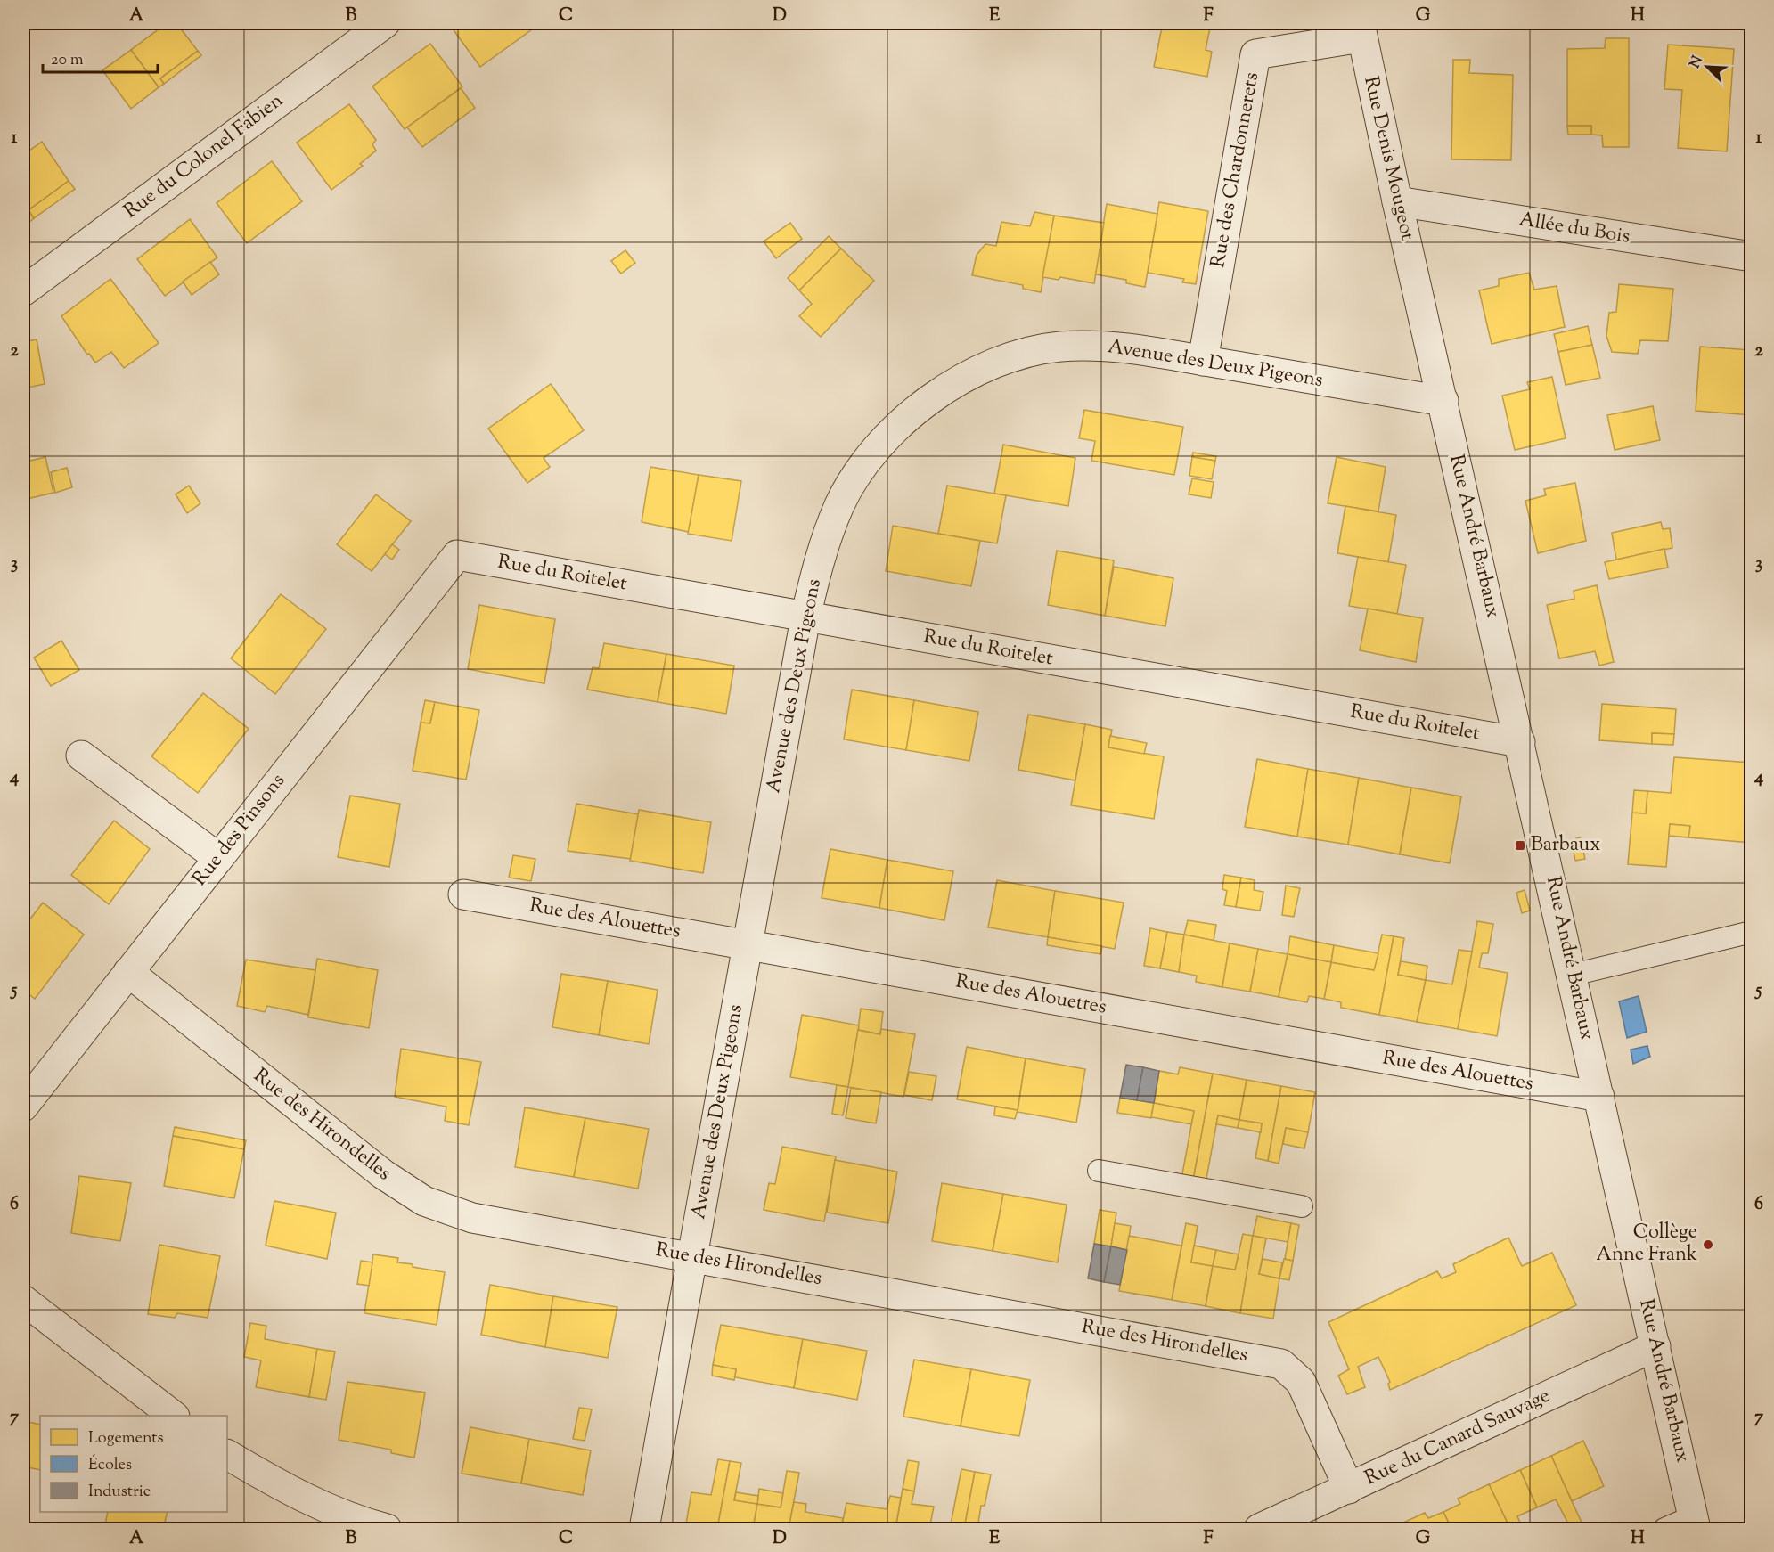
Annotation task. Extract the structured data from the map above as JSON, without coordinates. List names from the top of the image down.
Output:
{
  "streets": {
    "street": [
      "Rue du Colonel Fabien",
      "Rue Denis Mougeot",
      "Rue des Chardonnerets",
      "Allée du Bois",
      "Avenue des Deux Pigeons",
      "Rue André Barbaux",
      "Rue du Roitelet",
      "Rue des Pinsons",
      "Rue des Alouettes",
      "Rue des Hirondelles",
      "Rue du Canard Sauvage"
    ]
  },
  "crossings": [
    ["Rue Denis Mougeot", "Rue des Chardonnerets"],
    ["Rue Denis Mougeot", "Allée du Bois"],
    ["Rue Denis Mougeot", "Rue André Barbaux"],
    ["Rue des Chardonnerets", "Avenue des Deux Pigeons"],
    ["Avenue des Deux Pigeons", "Rue André Barbaux"],
    ["Avenue des Deux Pigeons", "Rue du Roitelet"],
    ["Avenue des Deux Pigeons", "Rue des Alouettes"],
    ["Avenue des Deux Pigeons", "Rue des Hirondelles"],
    ["Rue André Barbaux", "Rue du Roitelet"],
    ["Rue André Barbaux", "Rue des Alouettes"],
    ["Rue André Barbaux", "Rue du Canard Sauvage"],
    ["Rue du Roitelet", "Rue des Pinsons"],
    ["Rue des Pinsons", "Rue des Hirondelles"],
    ["Rue des Hirondelles", "Rue du Canard Sauvage"]
  ],
  "places": {
    "transit": ["Barbaux"],
    "other": ["Collège Anne Frank"]
  },
  "legend": ["Logements", "Écoles", "Industrie"],
  "scale_bar": "20 m",
  "north": "top left",
  "grid": {
    "columns": [
      "A",
      "B",
      "C",
      "D",
      "E",
      "F",
      "G",
      "H"
    ],
    "rows": [
      "1",
      "2",
      "3",
      "4",
      "5",
      "6",
      "7"
    ]
  }
}
